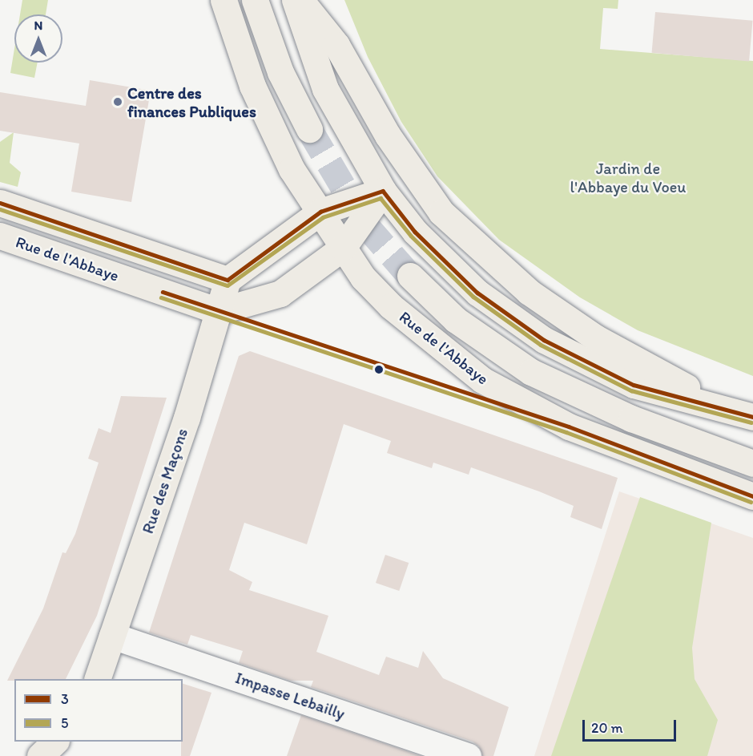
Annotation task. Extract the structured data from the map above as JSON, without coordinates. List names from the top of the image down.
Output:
{
  "streets": {
    "main road": ["Rue de l'Abbaye", "Rue des Maçons"],
    "street": ["Impasse Lebailly"]
  },
  "crossings": [
    ["Rue de l'Abbaye", "Rue des Maçons"],
    ["Rue des Maçons", "Impasse Lebailly"]
  ],
  "parks": ["Jardin de l'Abbaye du Voeu"],
  "places": ["Centre des finances Publiques"],
  "lines": ["transit line 3", "transit line 5"],
  "legend": ["3", "5"],
  "scale_bar": "20 m",
  "north": "top"
}
